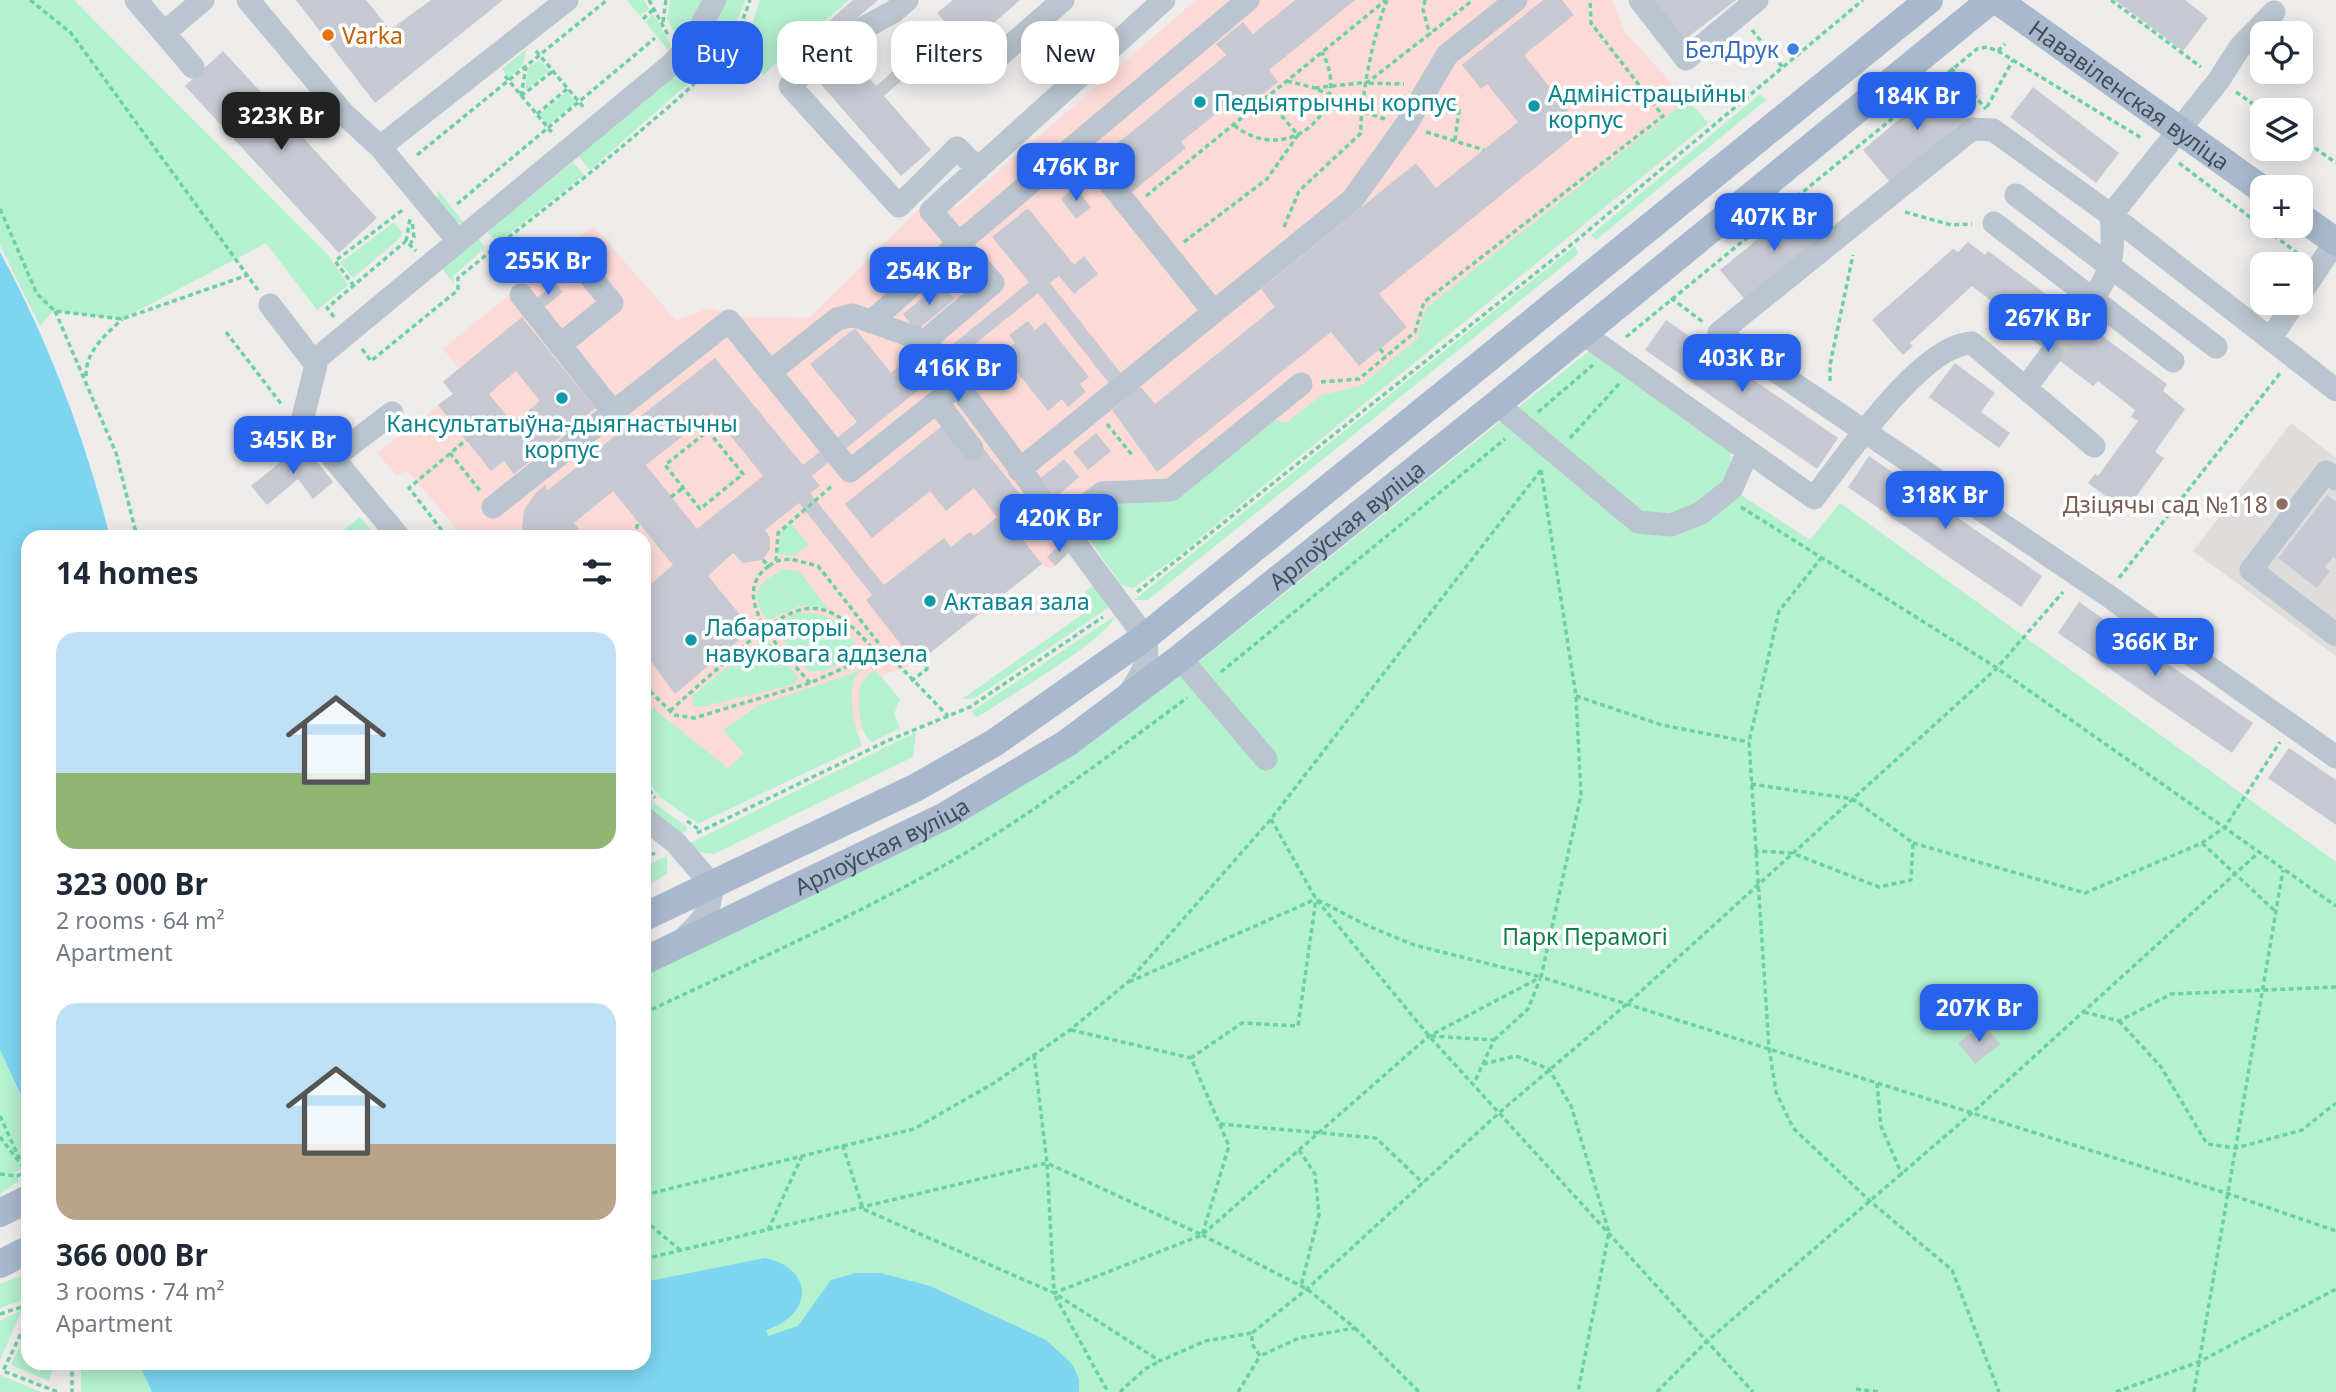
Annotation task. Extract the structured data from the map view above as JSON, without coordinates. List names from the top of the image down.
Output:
{
  "streets": {
    "main road": ["Нававіленская вуліца", "Арлоўская вуліца"]
  },
  "parks": ["Парк Перамогі"],
  "places": [
    "Varka",
    "БелДрук",
    "Педыятрычны корпус",
    "Адміністрацыйны корпус",
    "Кансультатыўна-дыягнастычны корпус",
    "Дзіцячы сад №118",
    "Актавая зала",
    "Лабараторыі навуковага аддзела"
  ],
  "page": {
    "map_buttons": ["+", "−"],
    "chip": [
      "Buy",
      "Rent",
      "Filters",
      "New"
    ],
    "price": [
      "184K Br",
      "323K Br",
      "476K Br",
      "407K Br",
      "255K Br",
      "254K Br",
      "267K Br",
      "403K Br",
      "416K Br",
      "345K Br",
      "318K Br",
      "420K Br",
      "366K Br",
      "207K Br"
    ],
    "heading": "14 homes",
    "list": [
      {
        "name": "323 000 Br",
        "note": "2 rooms · 64 m² · Apartment"
      },
      {
        "name": "366 000 Br",
        "note": "3 rooms · 74 m² · Apartment"
      }
    ]
  }
}
